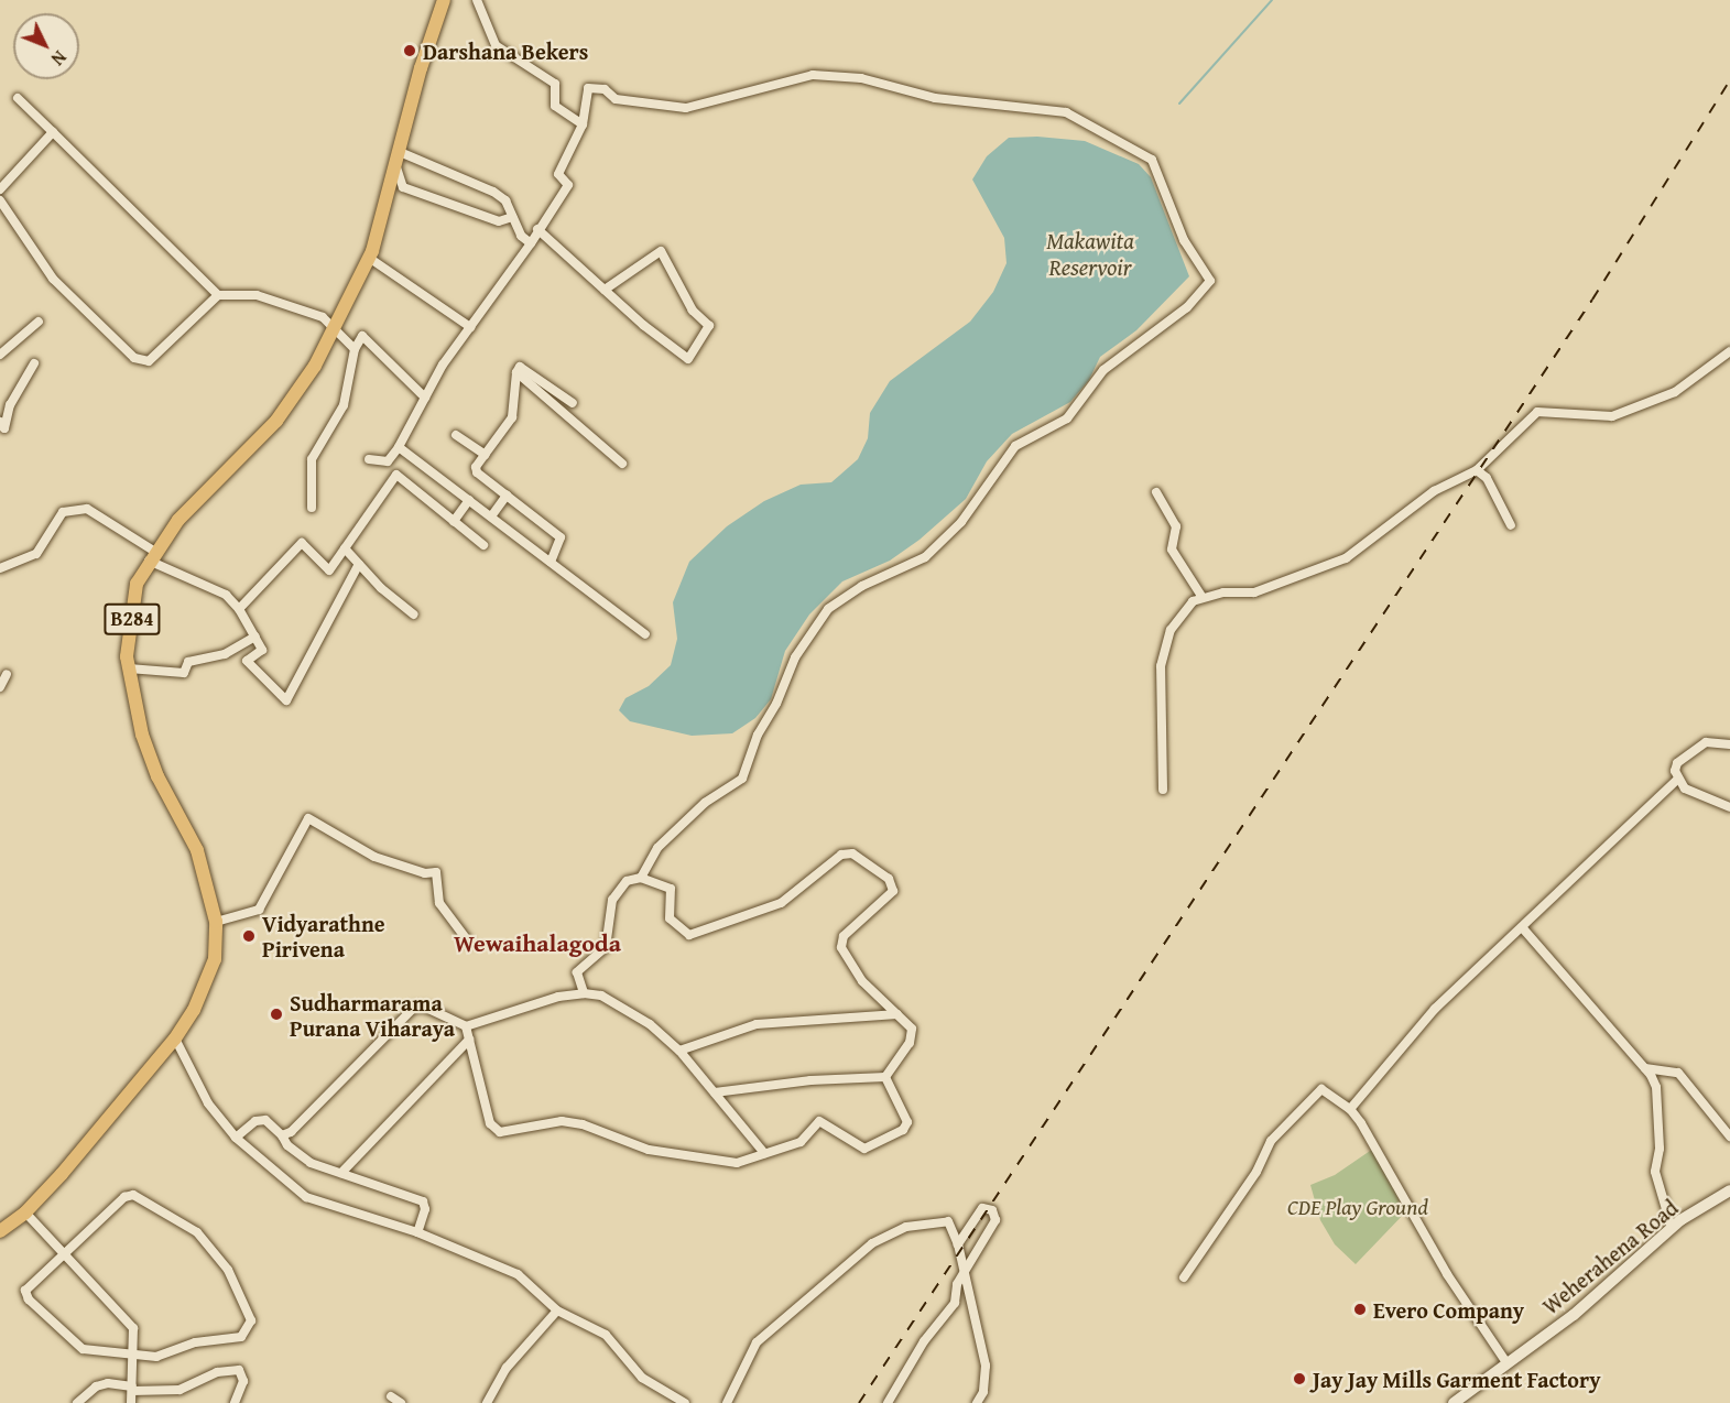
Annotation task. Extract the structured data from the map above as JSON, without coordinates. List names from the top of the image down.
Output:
{
  "streets": {
    "main road": ["B284", "Weherahena Road"]
  },
  "districts": ["Wewaihalagoda"],
  "water": ["Makawita Reservoir"],
  "parks": ["CDE Play Ground"],
  "places": [
    "Darshana Bekers",
    "Vidyarathne Pirivena",
    "Sudharmarama Purana Viharaya",
    "Evero Company",
    "Jay Jay Mills Garment Factory"
  ],
  "north": "bottom right"
}
